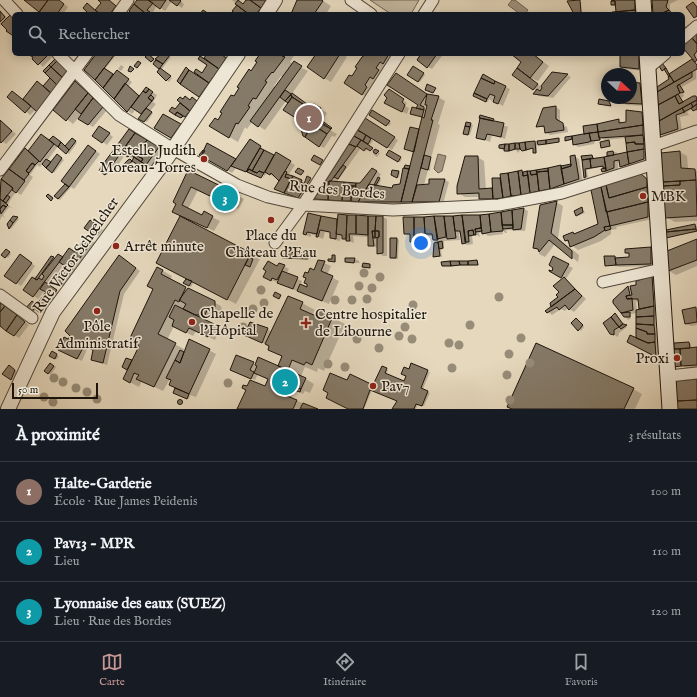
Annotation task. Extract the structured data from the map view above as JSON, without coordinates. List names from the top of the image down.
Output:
{
  "streets": {
    "street": ["Rue des Bordes", "Rue Victor Schœlcher"]
  },
  "crossings": [
    ["Rue des Bordes", "Rue Victor Schœlcher"]
  ],
  "places": {
    "other": [
      "Estelle Judith Moreau-Torres",
      "MBK",
      "Place du Château d'Eau",
      "Arrêt minute",
      "Pôle Administratif",
      "Chapelle de l'Hôpital",
      "Proxi",
      "Pav7"
    ],
    "health": ["Centre hospitalier de Libourne"]
  },
  "scale_bar": "50 m",
  "north": "right",
  "page": {
    "search": "Rechercher",
    "pins": ["1", "3", "2"],
    "scale": "50 m",
    "heading": ["À proximité", "3 résultats"],
    "list": [
      {
        "mark": "1",
        "name": "Halte-Garderie",
        "note": "École · Rue James Peidenis",
        "value": "100 m"
      },
      {
        "mark": "2",
        "name": "Pav13 - MPR",
        "note": "Lieu",
        "value": "110 m"
      },
      {
        "mark": "3",
        "name": "Lyonnaise des eaux (SUEZ)",
        "note": "Lieu · Rue des Bordes",
        "value": "120 m"
      }
    ],
    "nav": ["Carte", "Itinéraire", "Favoris"]
  }
}
